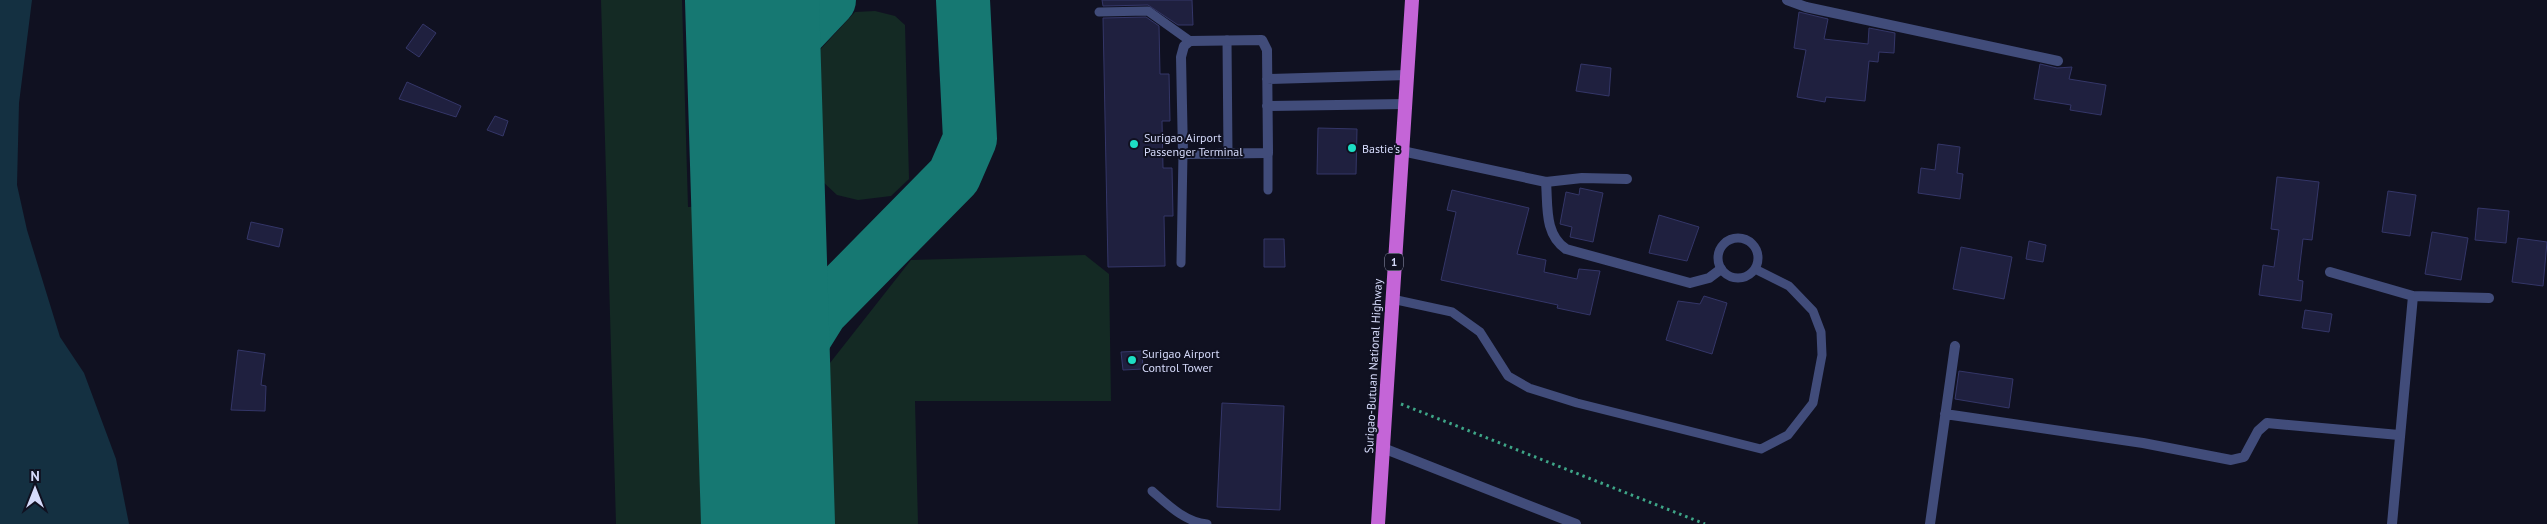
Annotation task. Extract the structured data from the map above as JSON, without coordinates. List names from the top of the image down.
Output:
{
  "streets": {
    "highway": ["1", "Surigao-Butuan National Highway"]
  },
  "places": ["Surigao Airport Passenger Terminal", "Bastie's", "Surigao Airport Control Tower"],
  "north": "top"
}
